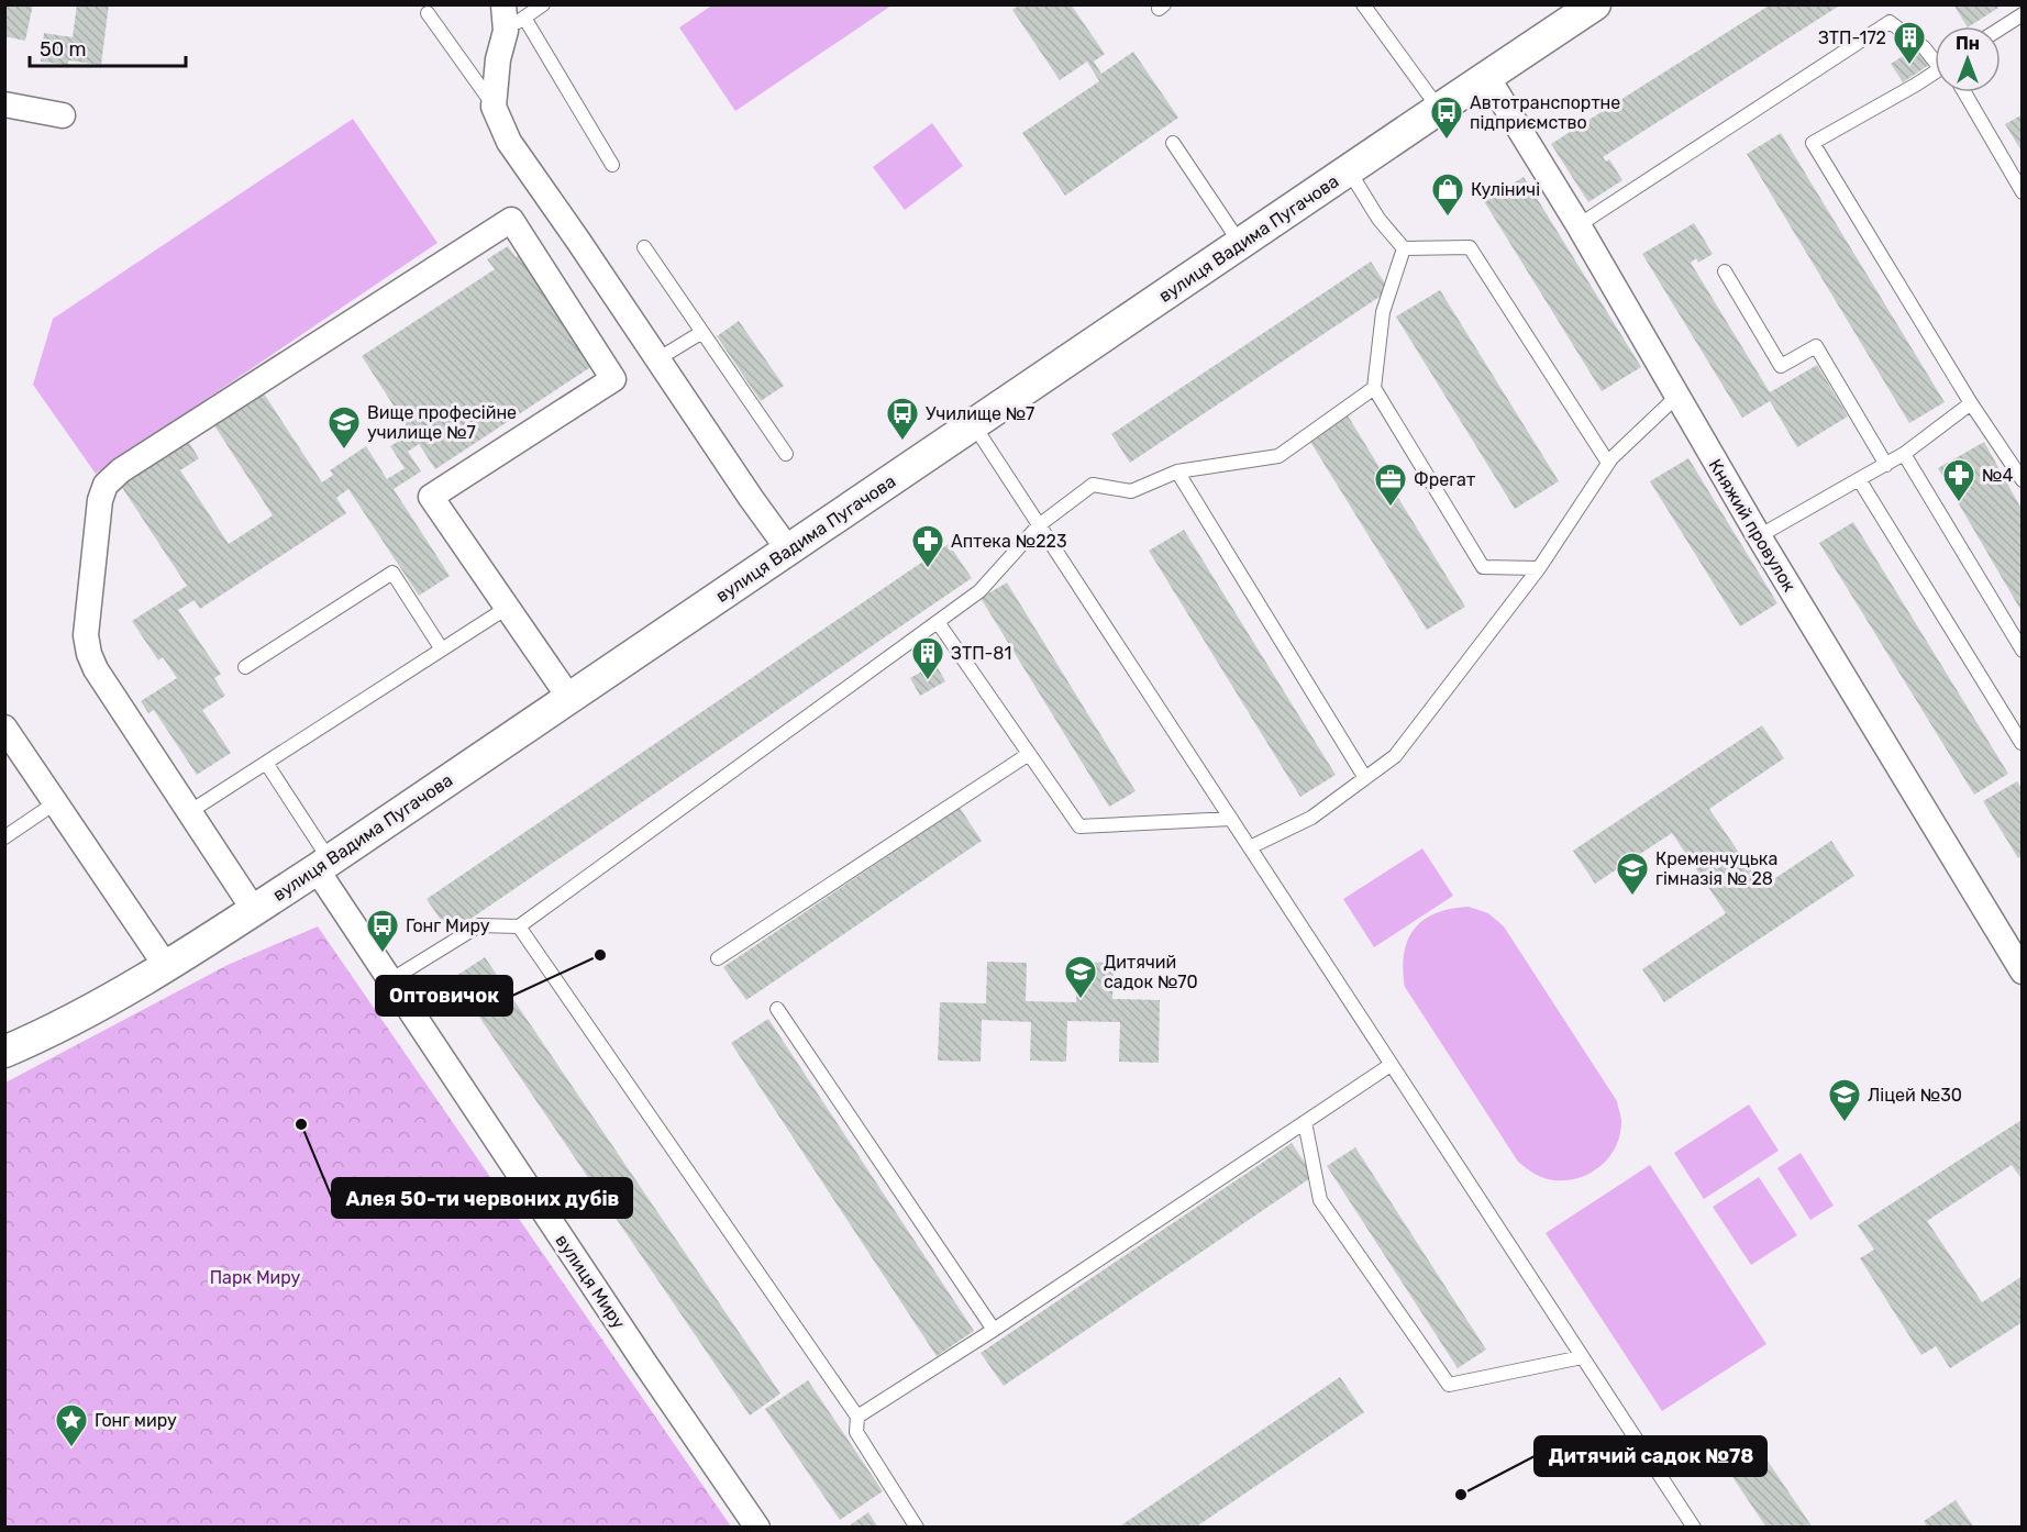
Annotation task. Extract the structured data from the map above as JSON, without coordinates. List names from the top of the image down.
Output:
{
  "streets": {
    "street": ["вулиця Вадима Пугачова", "Княжий провулок", "вулиця Миру"]
  },
  "crossings": [
    ["вулиця Вадима Пугачова", "Княжий провулок"],
    ["вулиця Вадима Пугачова", "вулиця Миру"]
  ],
  "parks": ["Парк Миру"],
  "places": {
    "building": ["ЗТП-172", "ЗТП-81"],
    "bus stop": ["Автотранспортне підприємство", "Училище №7", "Гонг Миру"],
    "shop": ["Куліничі"],
    "school or university": [
      "Вище професійне училище №7",
      "Кременчуцька гімназія № 28",
      "Дитячий садок №70",
      "Ліцей №30"
    ],
    "pharmacy": ["№4", "Аптека №223"],
    "office": ["Фрегат"],
    "other": ["Оптовичок", "Алея 50-ти червоних дубів", "Дитячий садок №78"],
    "place": ["Гонг миру"]
  },
  "scale_bar": "50 m",
  "north": "top"
}
